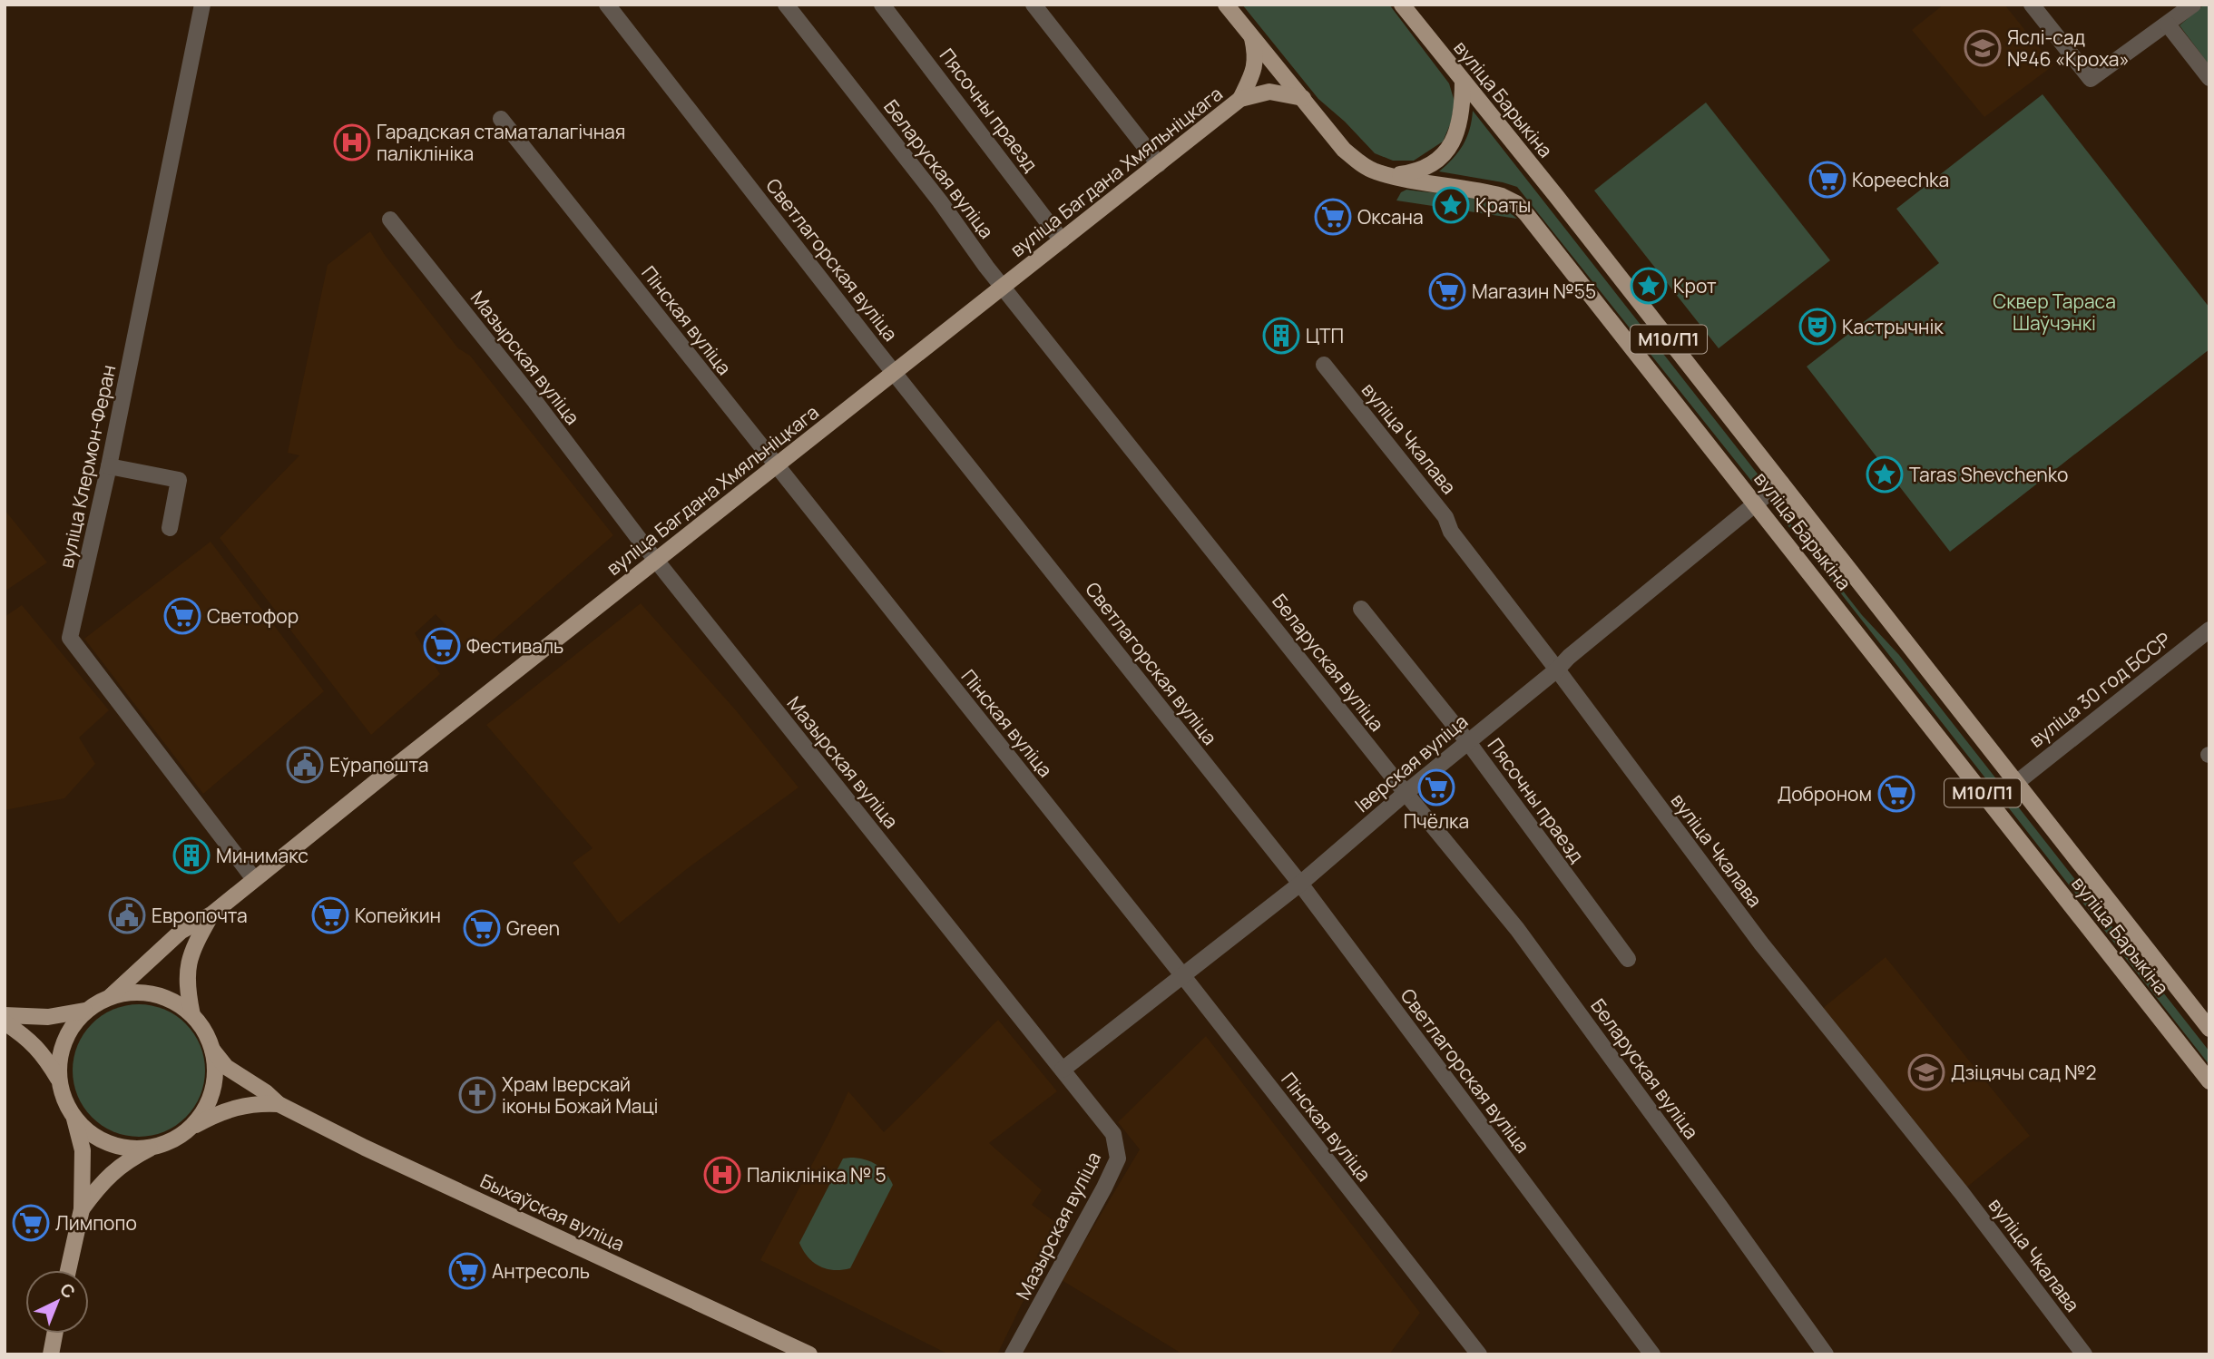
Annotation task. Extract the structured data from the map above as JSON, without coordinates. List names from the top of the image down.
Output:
{
  "streets": {
    "main road": [
      "вуліца Барыкіна",
      "вуліца Багдана Хмяльніцкага",
      "М10/П1",
      "Быхаўская вуліца"
    ],
    "street": [
      "Пясочны праезд",
      "Беларуская вуліца",
      "Светлагорская вуліца",
      "Пінская вуліца",
      "Мазырская вуліца",
      "вуліца Чкалава",
      "вуліца Клермон-Феран",
      "вуліца 30 год БССР",
      "Іверская вуліца"
    ]
  },
  "crossings": [
    ["вуліца Барыкіна", "М10/П1"],
    ["вуліца Барыкіна", "вуліца 30 год БССР"],
    ["вуліца Барыкіна", "Іверская вуліца"],
    ["Пясочны праезд", "вуліца Багдана Хмяльніцкага"],
    ["Пясочны праезд", "Іверская вуліца"],
    ["Беларуская вуліца", "вуліца Багдана Хмяльніцкага"],
    ["Беларуская вуліца", "Іверская вуліца"],
    ["вуліца Багдана Хмяльніцкага", "Светлагорская вуліца"],
    ["вуліца Багдана Хмяльніцкага", "Пінская вуліца"],
    ["вуліца Багдана Хмяльніцкага", "Мазырская вуліца"],
    ["вуліца Багдана Хмяльніцкага", "вуліца Клермон-Феран"],
    ["вуліца Багдана Хмяльніцкага", "Быхаўская вуліца"],
    ["Светлагорская вуліца", "Іверская вуліца"],
    ["Пінская вуліца", "Іверская вуліца"],
    ["Мазырская вуліца", "Іверская вуліца"],
    ["вуліца Чкалава", "Іверская вуліца"]
  ],
  "parks": ["Сквер Тараса Шаўчэнкі"],
  "places": {
    "school or university": ["Яслі-сад №46 «Кроха»", "Дзіцячы сад №2"],
    "hospital": ["Гарадская стаматалагічная паліклініка", "Паліклініка № 5"],
    "supermarket": [
      "Kopeechka",
      "Оксана",
      "Магазин №55",
      "Светофор",
      "Фестиваль",
      "Пчёлка",
      "Доброном",
      "Копейкин",
      "Green",
      "Лимпопо",
      "Антресоль"
    ],
    "place": ["Краты", "Крот", "Taras Shevchenko"],
    "theatre": ["Кастрычнік"],
    "building": ["ЦТП", "Минимакс"],
    "public building": ["Еўрапошта", "Европочта"],
    "church": ["Храм Іверскай іконы Божай Маці"]
  },
  "north": "top right"
}
